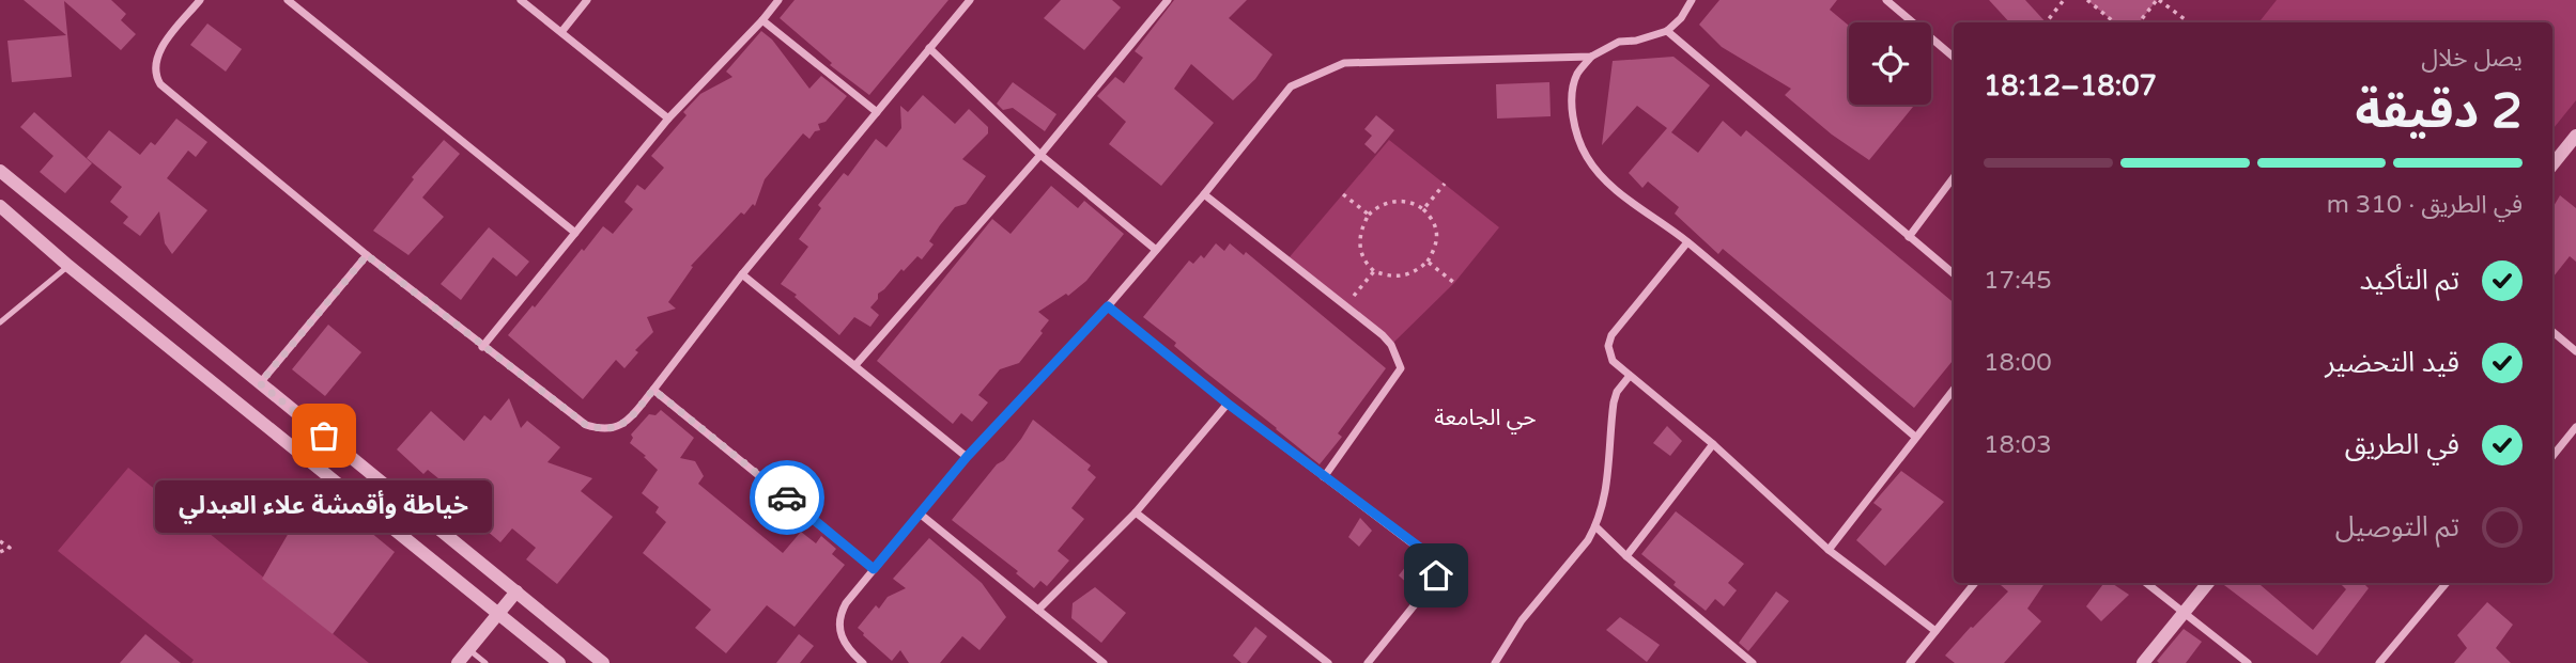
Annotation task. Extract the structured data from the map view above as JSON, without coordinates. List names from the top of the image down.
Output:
{
  "districts": ["حي الجامعة"],
  "places": ["خياطة وأقمشة علاء العبدلي"],
  "page": {
    "heading": ["2 دقيقة", "يصل خلال", "18:07–18:12"],
    "bar": "في الطريق · 310 m",
    "list": [
      ["تم التأكيد", "17:45"],
      ["قيد التحضير", "18:00"],
      ["في الطريق", "18:03"],
      "تم التوصيل"
    ],
    "bubble": "خياطة وأقمشة علاء العبدلي"
  }
}
